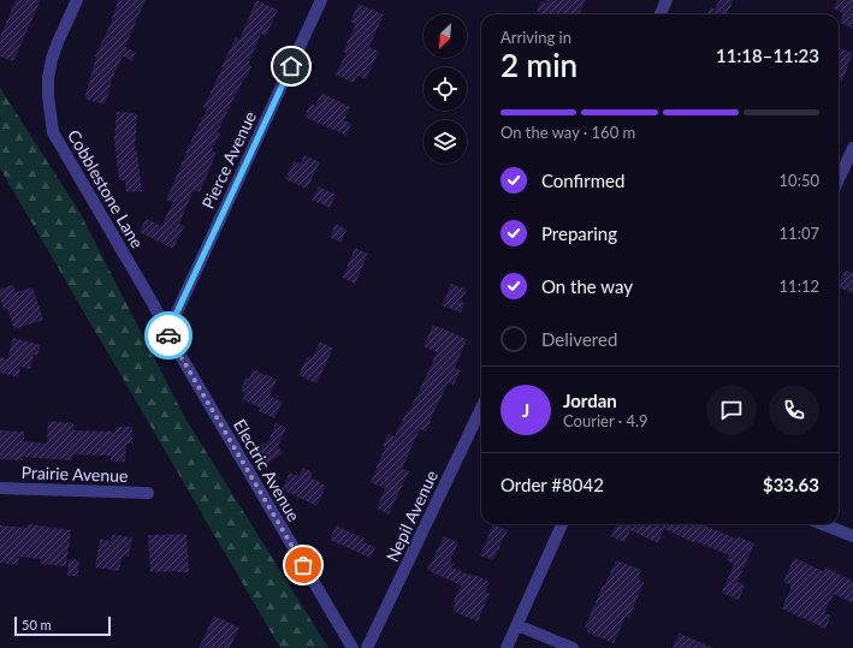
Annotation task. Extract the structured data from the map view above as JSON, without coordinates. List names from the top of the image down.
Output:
{
  "streets": {
    "street": [
      "Pierce Avenue",
      "Cobblestone Lane",
      "Electric Avenue",
      "Prairie Avenue",
      "Nepil Avenue"
    ]
  },
  "crossings": [
    ["Pierce Avenue", "Cobblestone Lane"],
    ["Pierce Avenue", "Electric Avenue"],
    ["Cobblestone Lane", "Electric Avenue"]
  ],
  "scale_bar": "50 m",
  "north": "bottom left",
  "page": {
    "heading": ["2 min", "Arriving in", "11:18–11:23"],
    "panel": [
      "Jordan",
      "Courier · 4.9",
      "Order #8042",
      "$33.63"
    ],
    "bar": "On the way · 160 m",
    "list": [
      ["Confirmed", "10:50"],
      ["Preparing", "11:07"],
      ["On the way", "11:12"],
      "Delivered"
    ],
    "round": "J",
    "scale": "50 m"
  }
}
